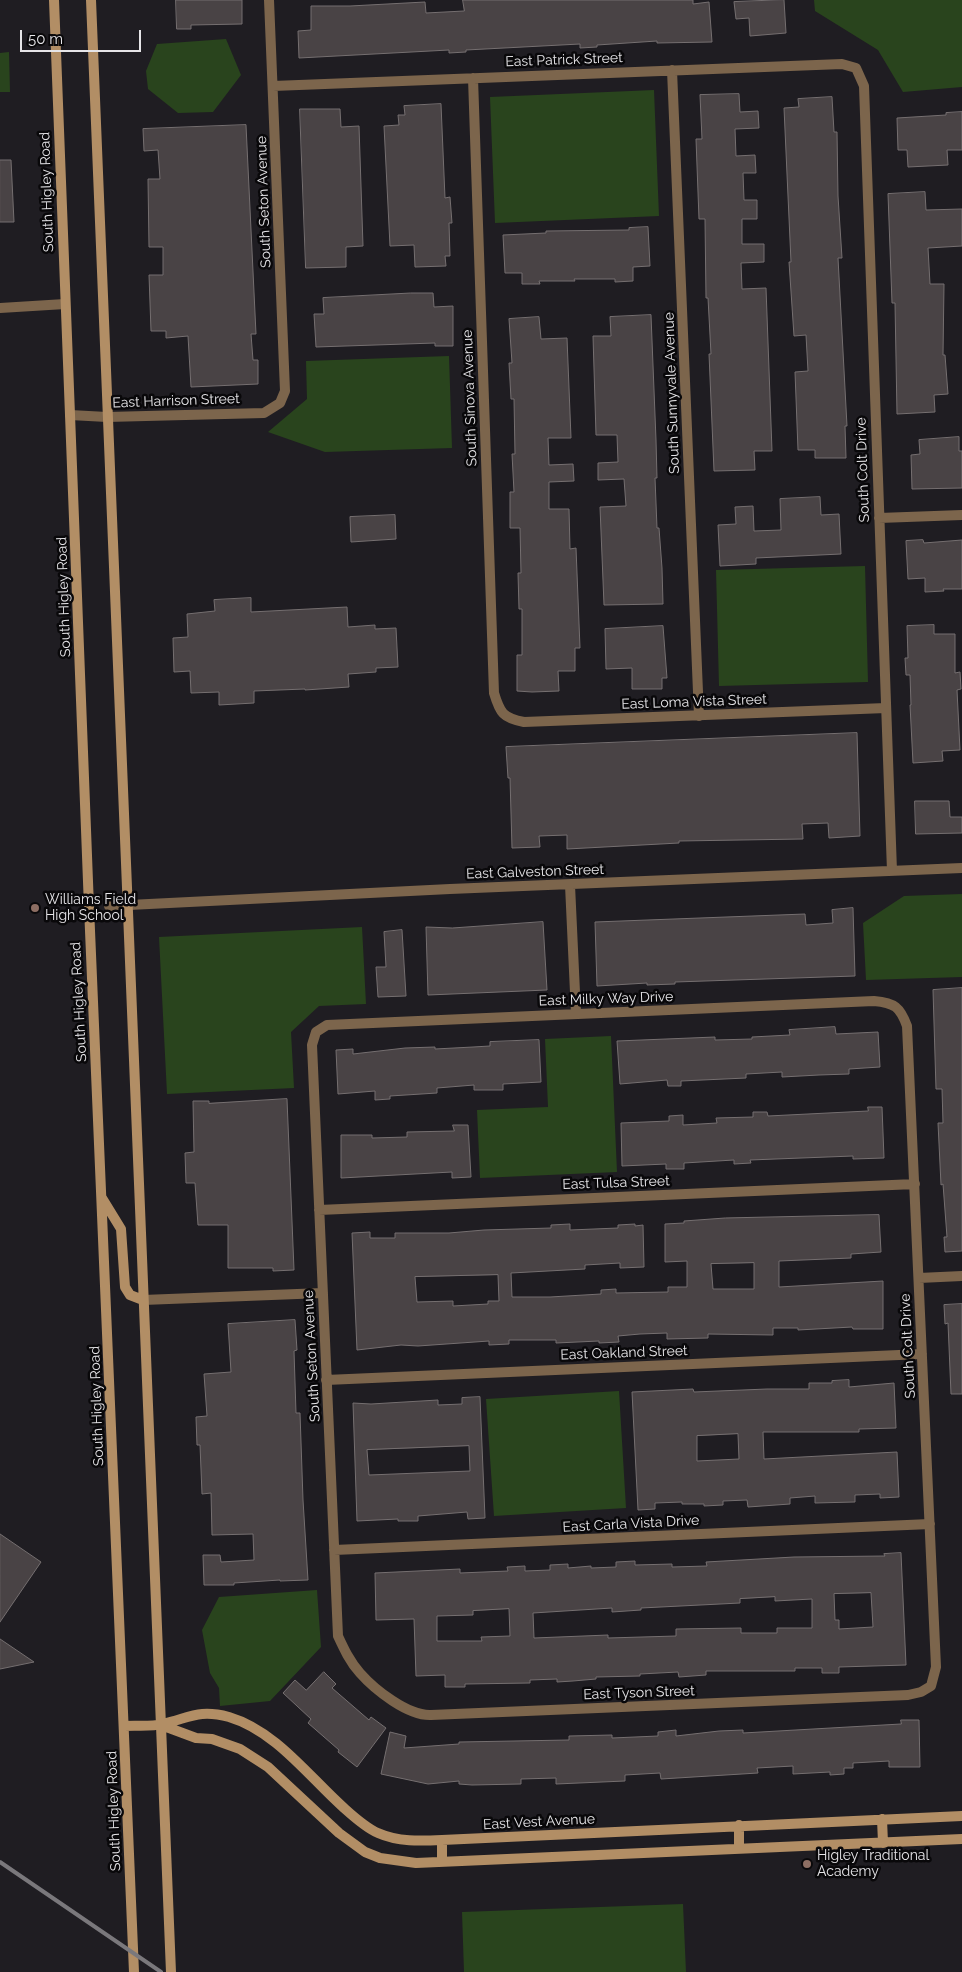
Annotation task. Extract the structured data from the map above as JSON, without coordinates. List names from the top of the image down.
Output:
{
  "streets": {
    "main road": ["South Higley Road", "East Vest Avenue"],
    "street": [
      "East Patrick Street",
      "South Seton Avenue",
      "South Sunnyvale Avenue",
      "South Sinova Avenue",
      "East Harrison Street",
      "South Colt Drive",
      "East Loma Vista Street",
      "East Galveston Street",
      "East Milky Way Drive",
      "East Tulsa Street",
      "East Oakland Street",
      "East Carla Vista Drive",
      "East Tyson Street"
    ]
  },
  "crossings": [
    ["East Patrick Street", "South Seton Avenue"],
    ["East Patrick Street", "South Sunnyvale Avenue"],
    ["East Patrick Street", "South Sinova Avenue"],
    ["East Patrick Street", "South Colt Drive"],
    ["South Higley Road", "East Harrison Street"],
    ["South Higley Road", "East Vest Avenue"],
    ["South Seton Avenue", "East Harrison Street"],
    ["South Seton Avenue", "East Milky Way Drive"],
    ["South Seton Avenue", "East Tulsa Street"],
    ["South Seton Avenue", "East Oakland Street"],
    ["South Seton Avenue", "East Carla Vista Drive"],
    ["South Seton Avenue", "East Tyson Street"],
    ["South Sunnyvale Avenue", "East Loma Vista Street"],
    ["South Sinova Avenue", "East Loma Vista Street"],
    ["South Colt Drive", "East Loma Vista Street"],
    ["South Colt Drive", "East Galveston Street"],
    ["South Colt Drive", "East Milky Way Drive"],
    ["South Colt Drive", "East Tulsa Street"],
    ["South Colt Drive", "East Oakland Street"],
    ["South Colt Drive", "East Carla Vista Drive"],
    ["South Colt Drive", "East Tyson Street"]
  ],
  "places": ["Williams Field High School", "Higley Traditional Academy"],
  "scale_bar": "50 m"
}
